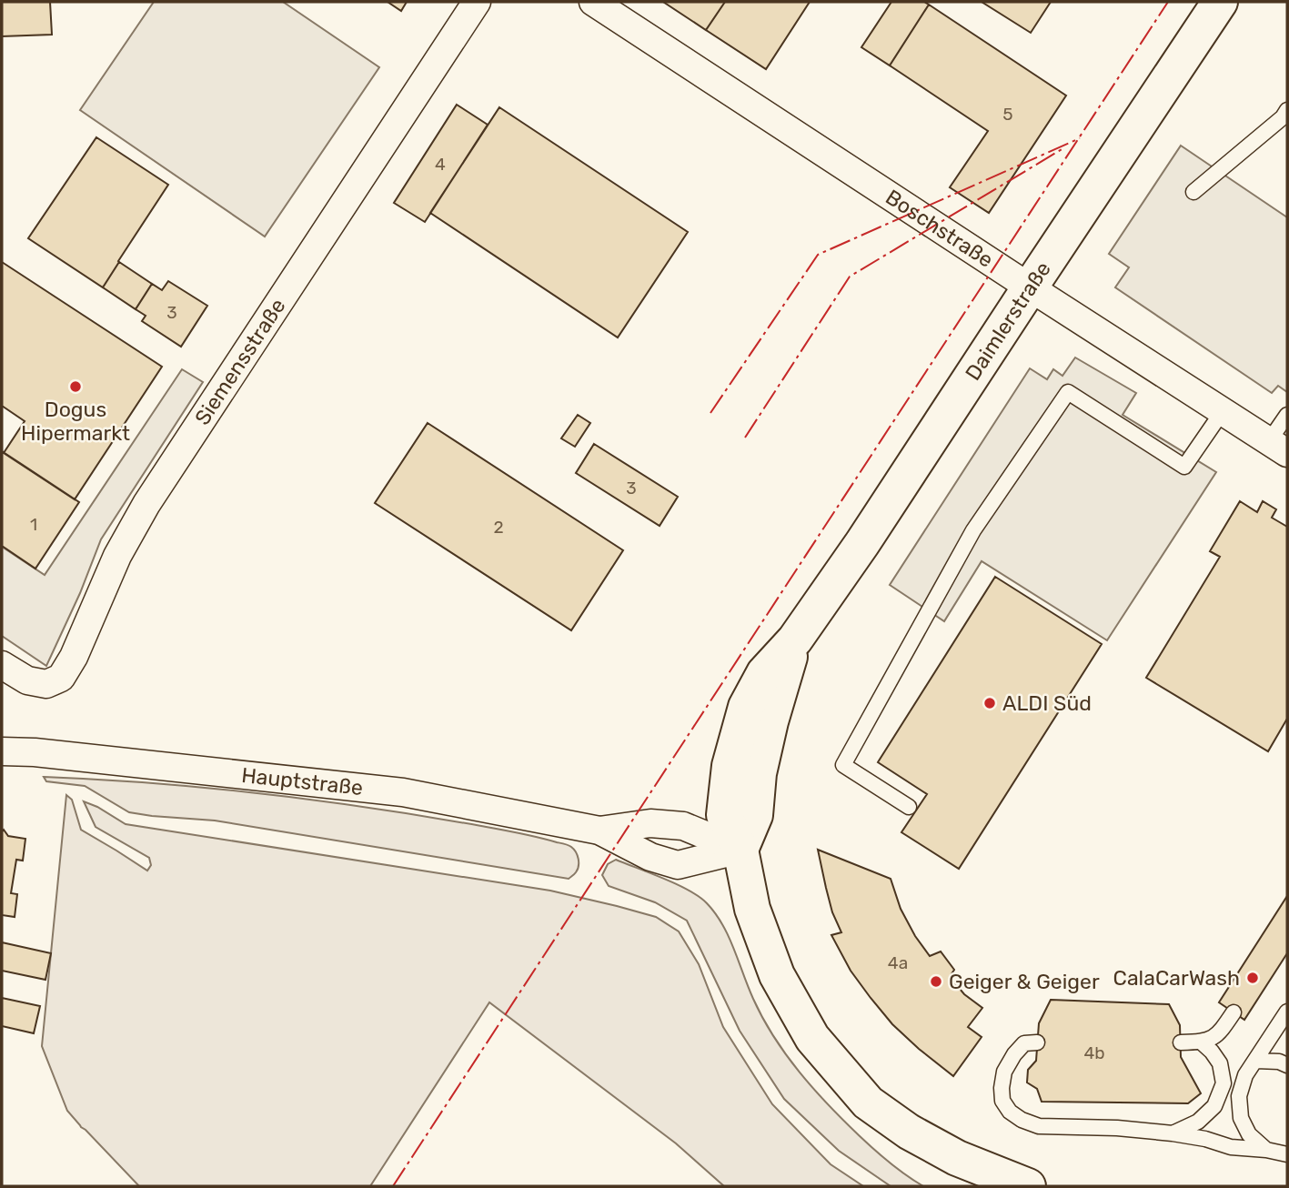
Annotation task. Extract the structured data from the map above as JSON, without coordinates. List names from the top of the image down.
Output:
{
  "streets": {
    "main road": ["Daimlerstraße"],
    "street": ["Boschstraße", "Siemensstraße", "Hauptstraße"]
  },
  "crossings": [
    ["Boschstraße", "Daimlerstraße"],
    ["Daimlerstraße", "Hauptstraße"]
  ],
  "places": [
    "Dogus Hipermarkt",
    "ALDI Süd",
    "CalaCarWash",
    "Geiger & Geiger"
  ],
  "house_numbers": [
    "5",
    "4",
    "3",
    "3",
    "1",
    "2",
    "4a",
    "4b"
  ]
}
